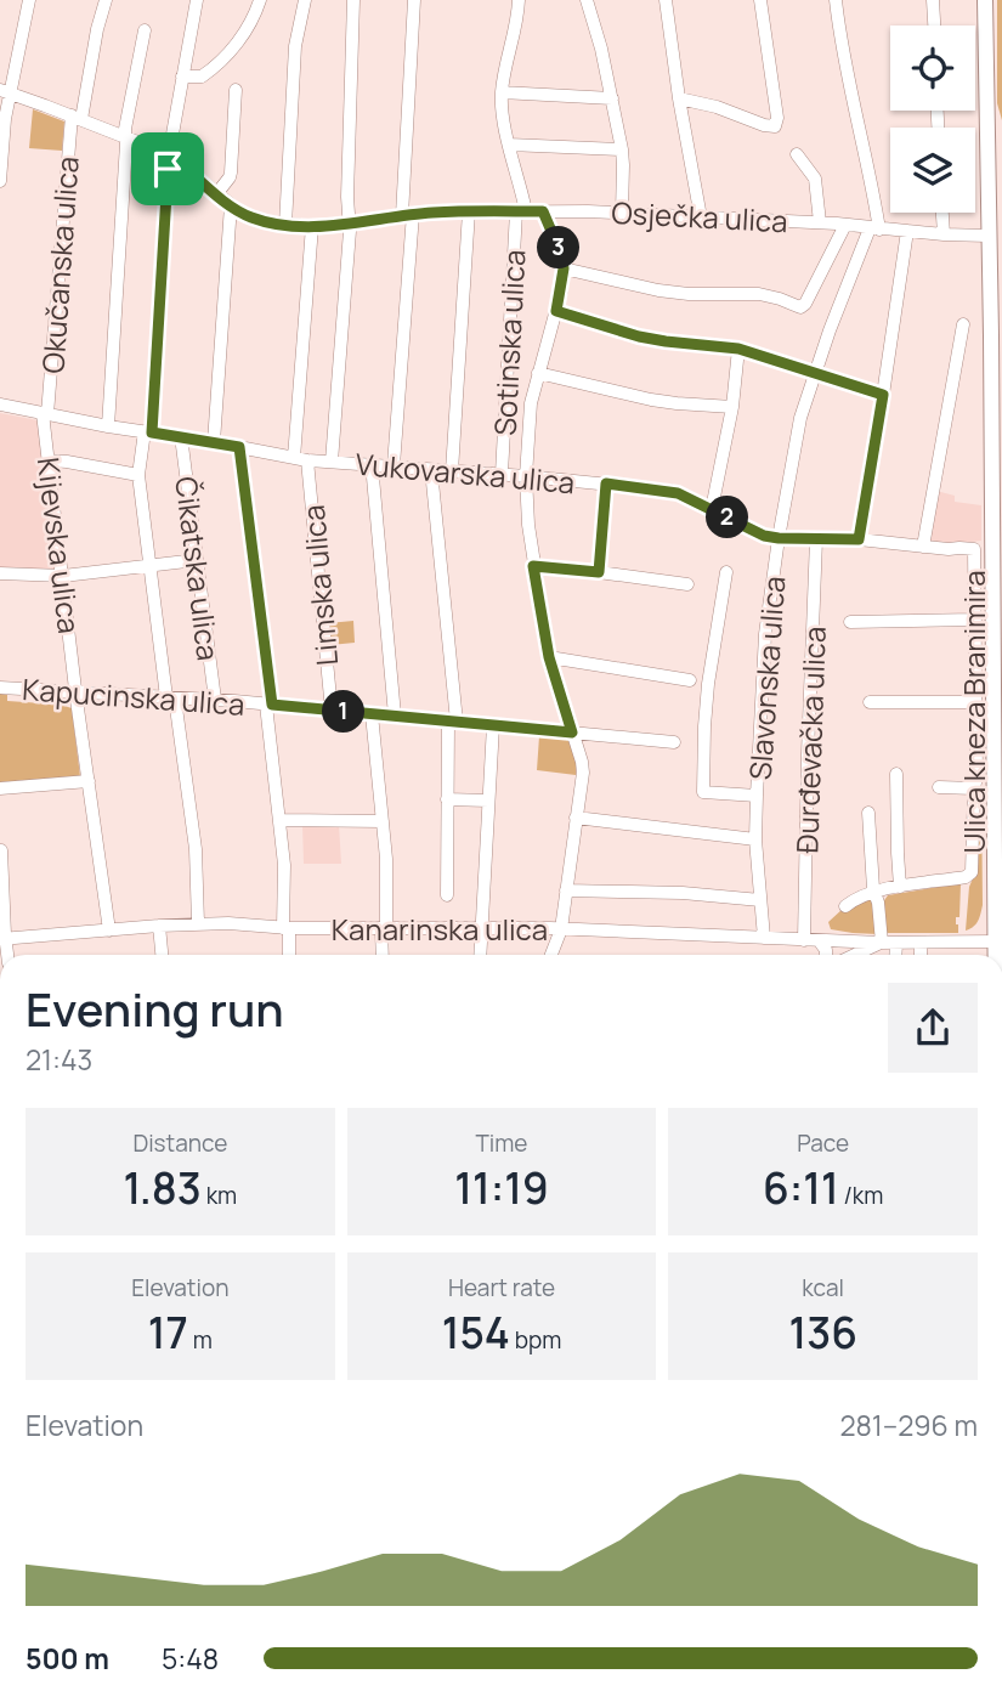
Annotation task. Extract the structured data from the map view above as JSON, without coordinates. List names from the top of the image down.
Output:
{
  "streets": {
    "main road": ["Ulica kneza Branimira"],
    "street": [
      "Osječka ulica",
      "Okučanska ulica",
      "Sotinska ulica",
      "Vukovarska ulica",
      "Kijevska ulica",
      "Čikatska ulica",
      "Limska ulica",
      "Slavonska ulica",
      "Kapucinska ulica",
      "Đurđevačka ulica",
      "Kanarinska ulica"
    ]
  },
  "crossings": [
    ["Osječka ulica", "Okučanska ulica"],
    ["Osječka ulica", "Sotinska ulica"],
    ["Osječka ulica", "Slavonska ulica"],
    ["Osječka ulica", "Ulica kneza Branimira"],
    ["Okučanska ulica", "Vukovarska ulica"],
    ["Okučanska ulica", "Kijevska ulica"],
    ["Sotinska ulica", "Vukovarska ulica"],
    ["Vukovarska ulica", "Kijevska ulica"],
    ["Vukovarska ulica", "Čikatska ulica"],
    ["Vukovarska ulica", "Limska ulica"],
    ["Vukovarska ulica", "Slavonska ulica"],
    ["Vukovarska ulica", "Ulica kneza Branimira"],
    ["Vukovarska ulica", "Đurđevačka ulica"],
    ["Kijevska ulica", "Kapucinska ulica"],
    ["Kijevska ulica", "Kanarinska ulica"],
    ["Čikatska ulica", "Kapucinska ulica"],
    ["Limska ulica", "Kapucinska ulica"],
    ["Slavonska ulica", "Kanarinska ulica"],
    ["Ulica kneza Branimira", "Kanarinska ulica"],
    ["Đurđevačka ulica", "Kanarinska ulica"]
  ],
  "page": {
    "pins": ["3", "2", "1"],
    "heading": ["Evening run", "21:43"],
    "stats": [
      ["Distance", "1.83 km"],
      ["Time", "11:19"],
      ["Pace", "6:11 /km"],
      ["Elevation", "17 m"],
      ["Heart rate", "154 bpm"],
      ["kcal", "136"]
    ],
    "chart": ["Elevation", "281–296 m"],
    "list": [
      {
        "name": "500 m",
        "note": "5:48"
      }
    ]
  }
}
